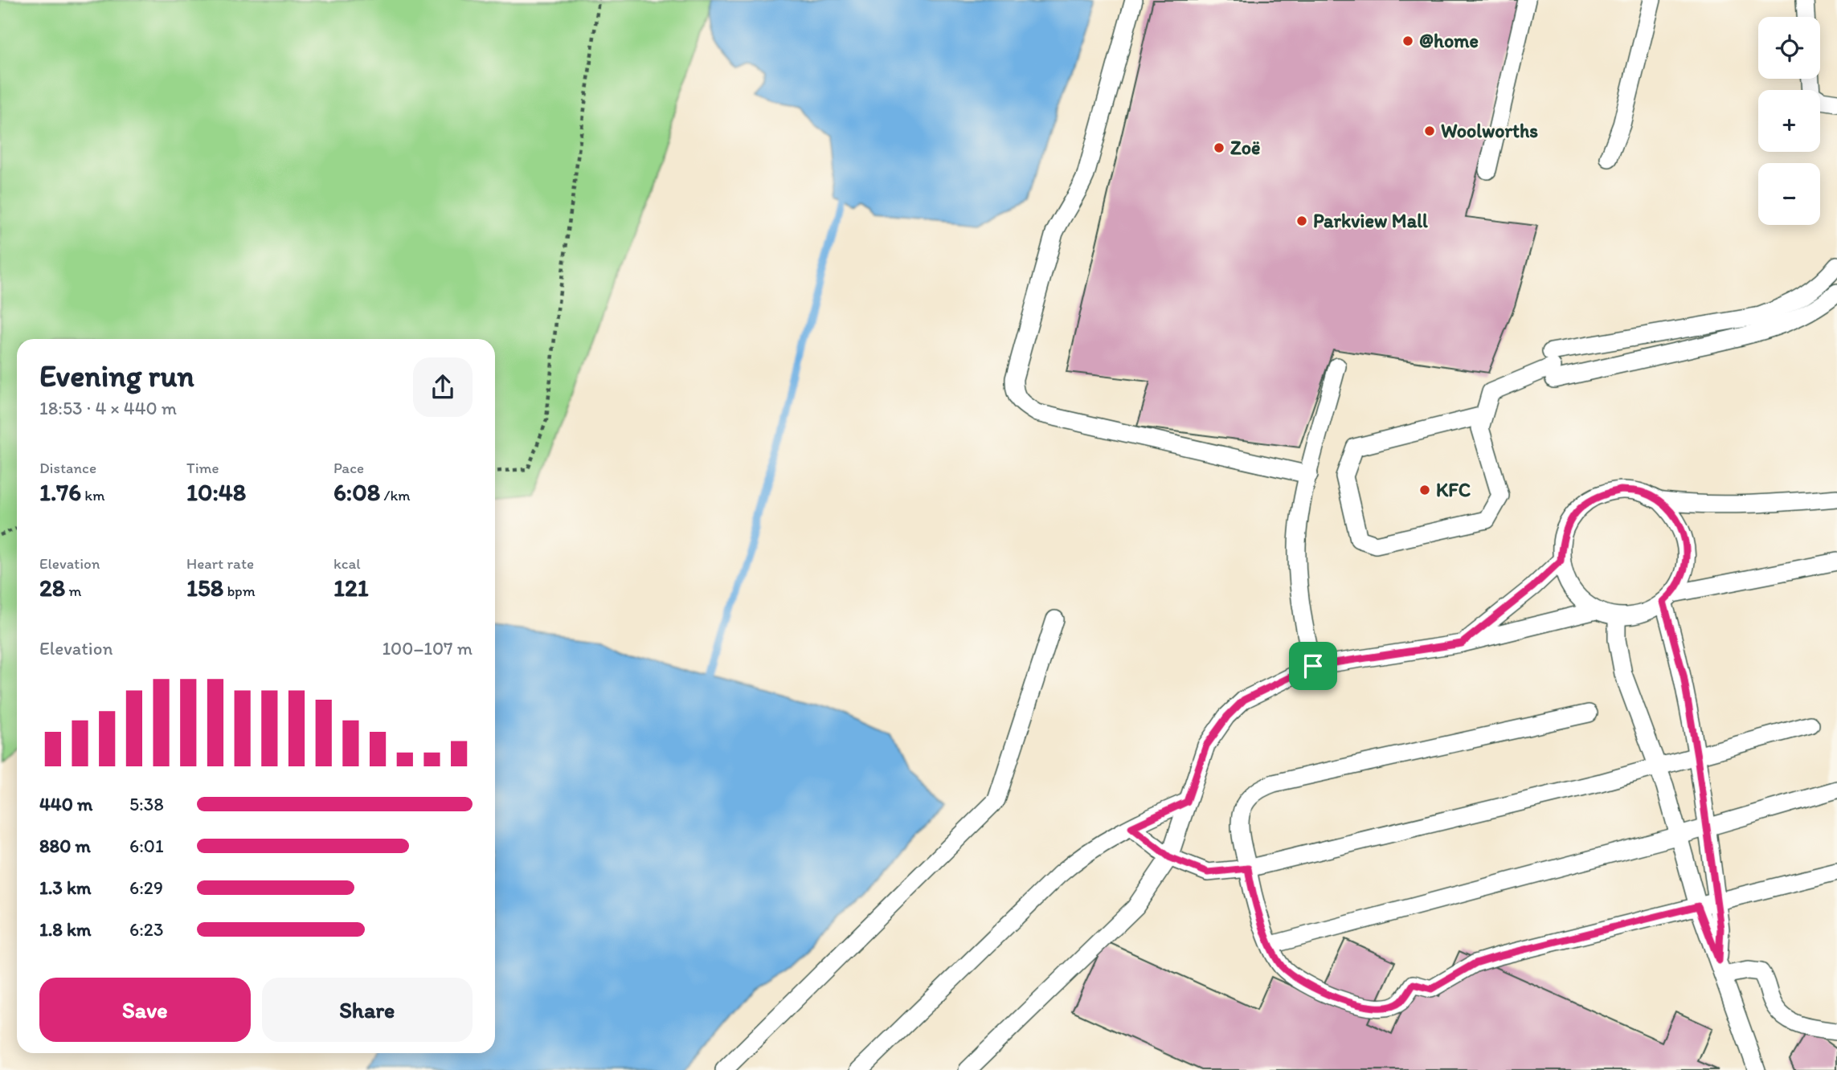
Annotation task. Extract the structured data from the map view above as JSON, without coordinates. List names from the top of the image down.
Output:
{
  "places": [
    "@home",
    "Woolworths",
    "Zoë",
    "Parkview Mall",
    "KFC"
  ],
  "page": {
    "map_buttons": ["+", "−"],
    "heading": ["Evening run", "18:53 · 4 × 440 m"],
    "stats": [
      ["Distance", "1.76 km"],
      ["Time", "10:48"],
      ["Pace", "6:08 /km"],
      ["Elevation", "28 m"],
      ["Heart rate", "158 bpm"],
      ["kcal", "121"]
    ],
    "chart": ["Elevation", "100–107 m"],
    "list": [
      {
        "name": "440 m",
        "note": "5:38"
      },
      {
        "name": "880 m",
        "note": "6:01"
      },
      {
        "name": "1.3 km",
        "note": "6:29"
      },
      {
        "name": "1.8 km",
        "note": "6:23"
      }
    ],
    "buttons": ["Save", "Share"]
  }
}
